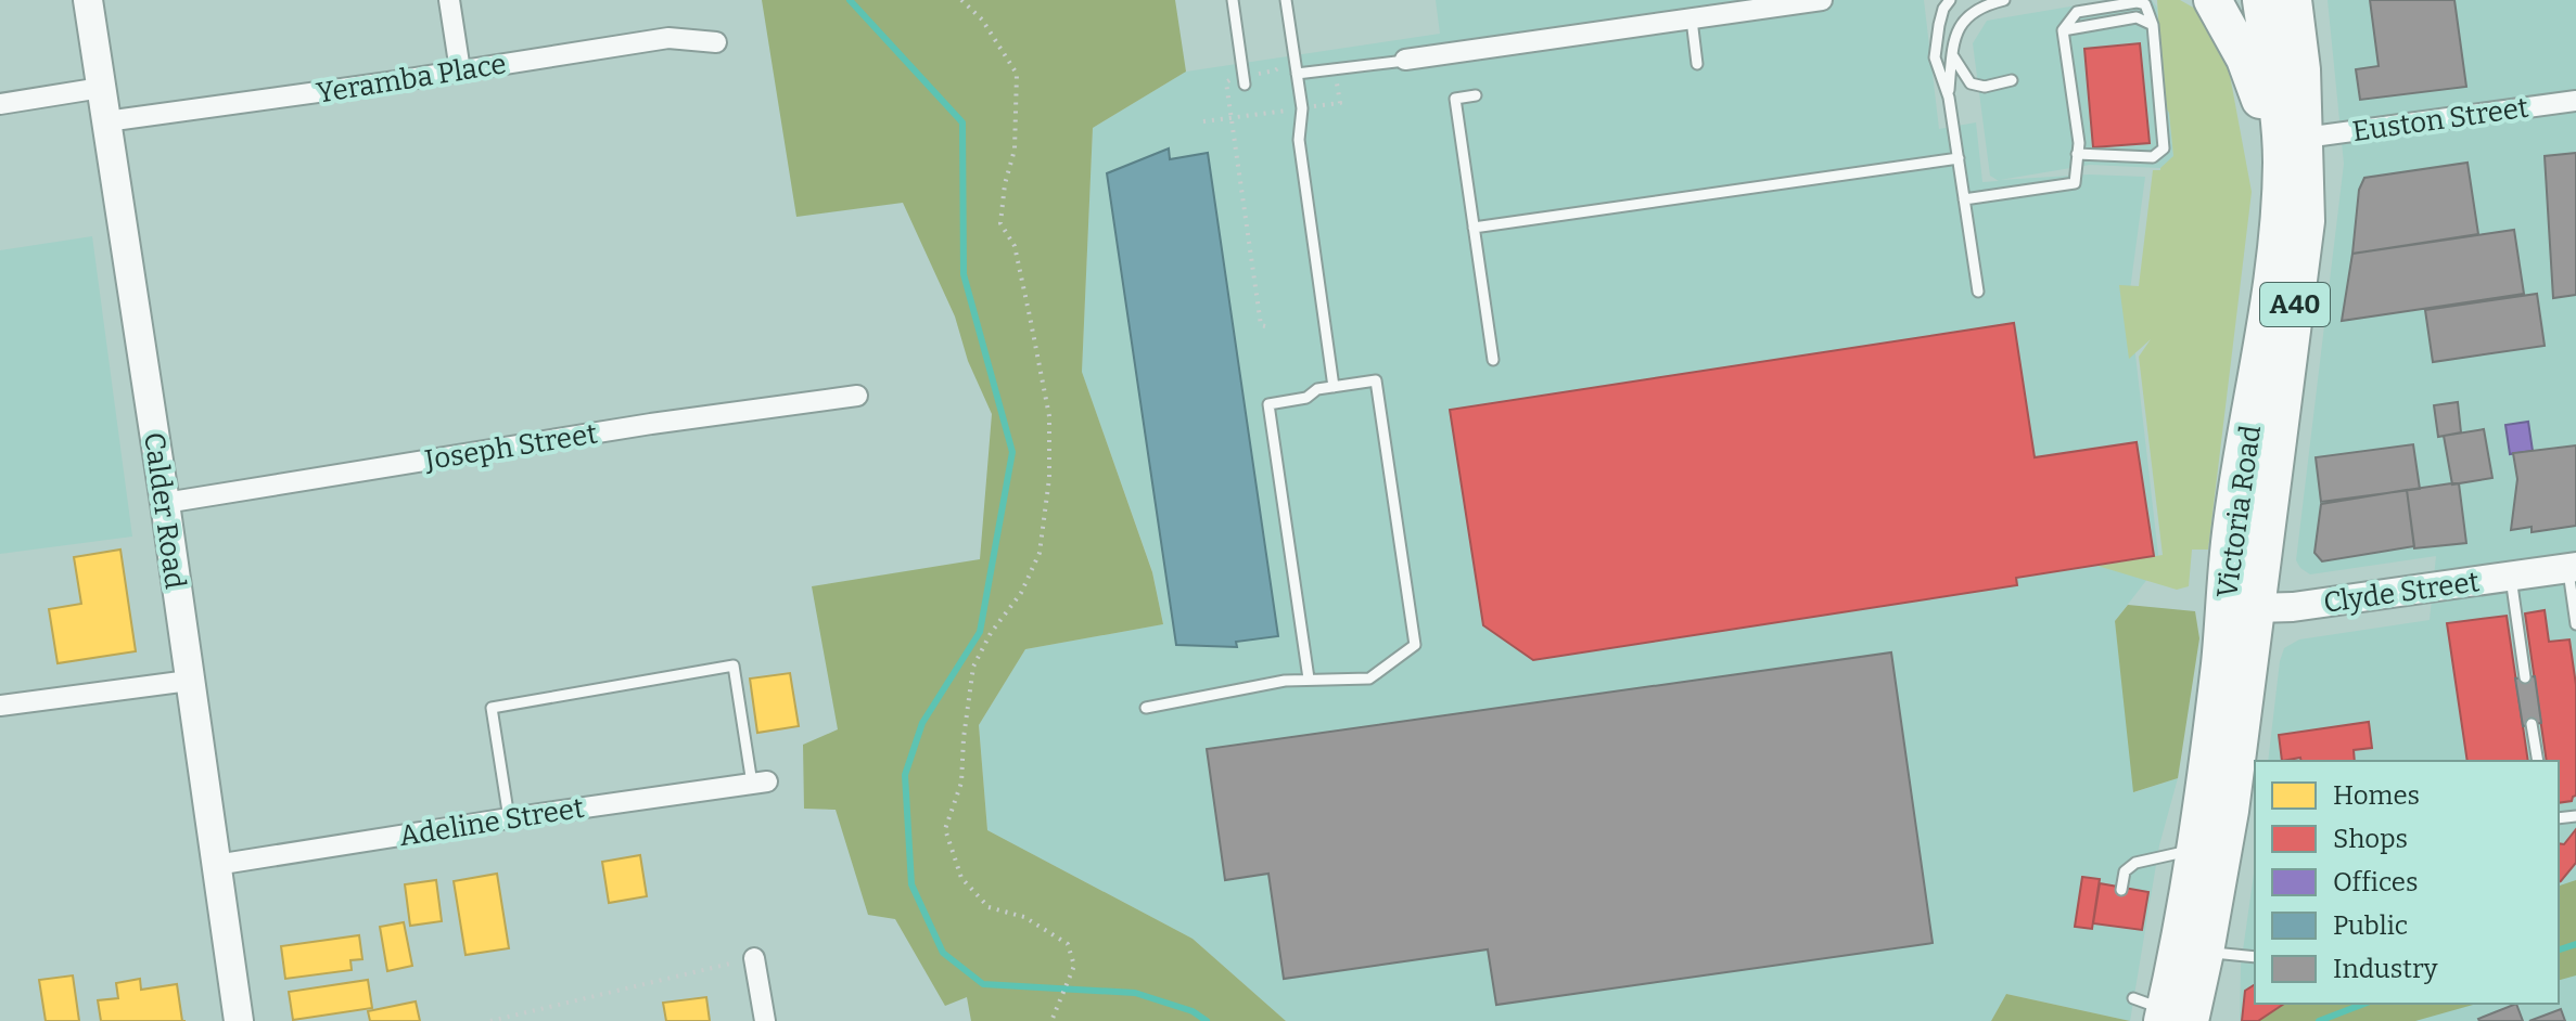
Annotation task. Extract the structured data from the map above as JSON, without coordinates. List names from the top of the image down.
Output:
{
  "streets": {
    "highway": ["A40", "Victoria Road"],
    "street": [
      "Yeramba Place",
      "Euston Street",
      "Joseph Street",
      "Calder Road",
      "Clyde Street",
      "Adeline Street"
    ]
  },
  "crossings": [
    ["Yeramba Place", "Calder Road"],
    ["Euston Street", "Victoria Road"],
    ["Joseph Street", "Calder Road"],
    ["Calder Road", "Adeline Street"],
    ["Victoria Road", "Clyde Street"]
  ],
  "legend": [
    "Homes",
    "Shops",
    "Offices",
    "Public",
    "Industry"
  ]
}
